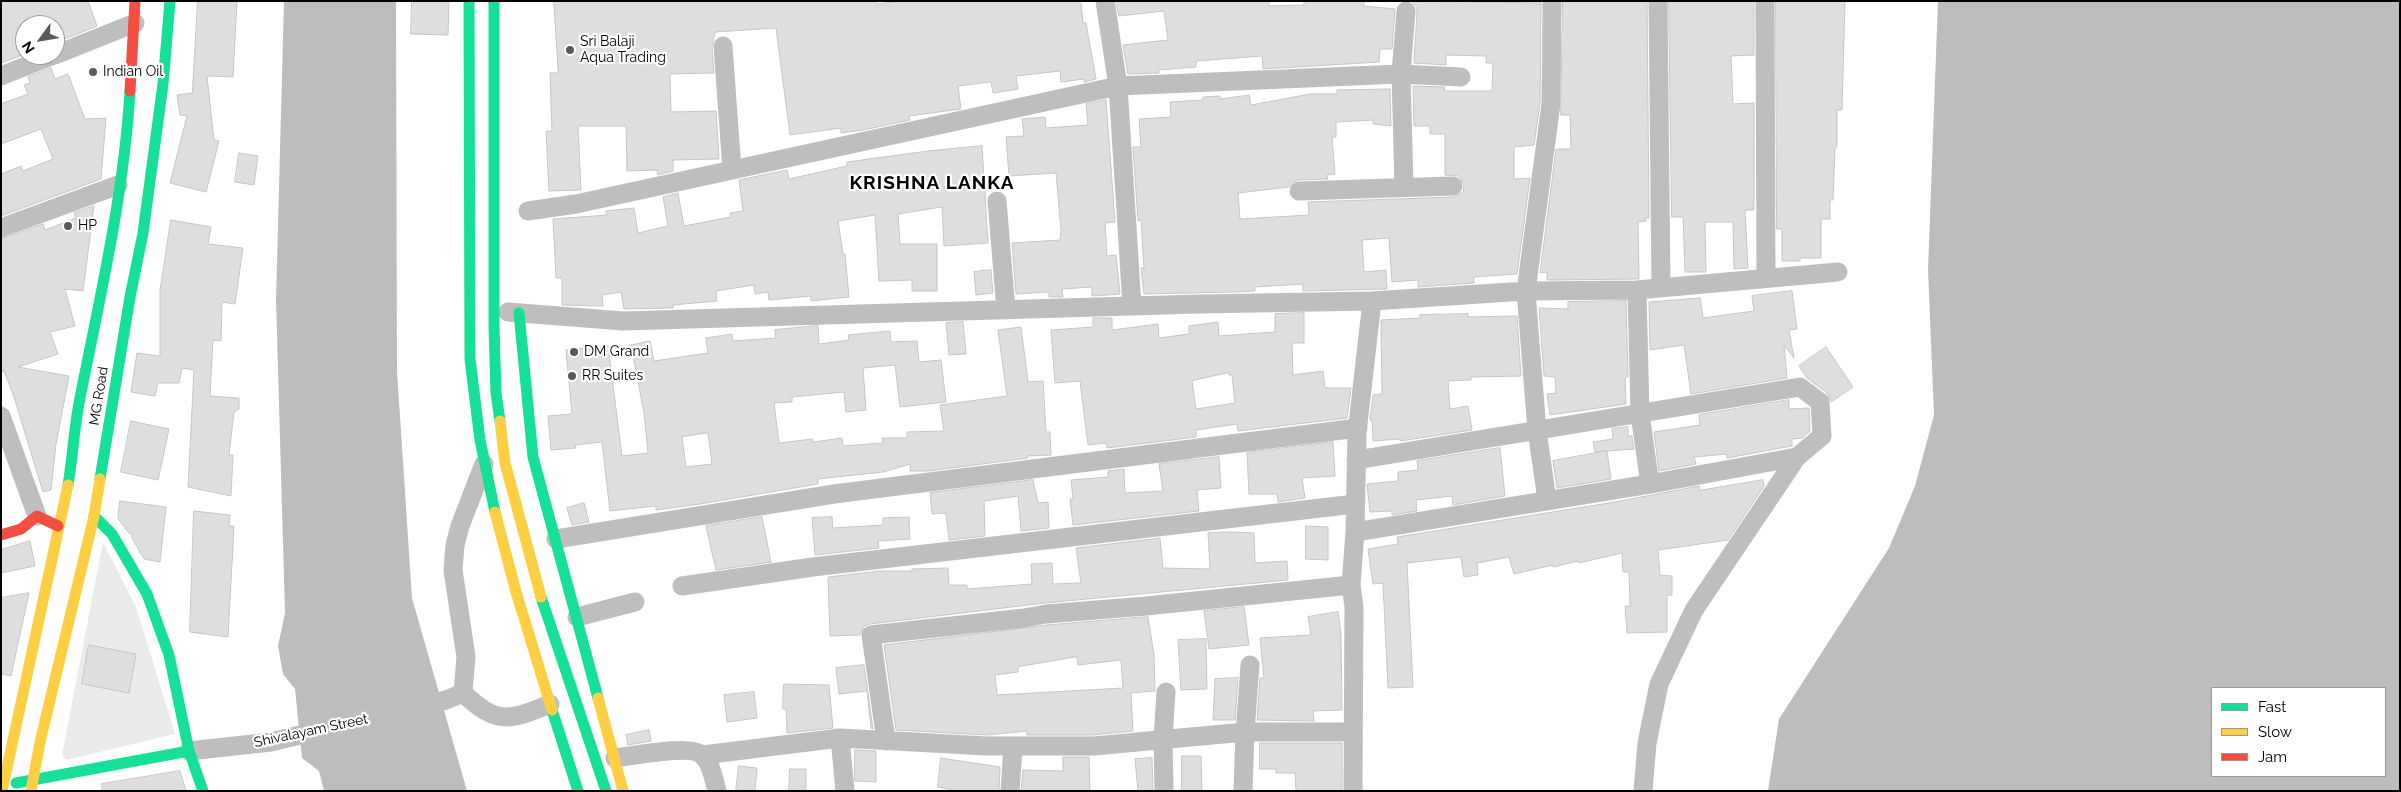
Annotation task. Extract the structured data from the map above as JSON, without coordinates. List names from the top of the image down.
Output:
{
  "streets": {
    "main road": ["MG Road", "Shivalayam Street"]
  },
  "crossings": [
    ["MG Road", "Shivalayam Street"]
  ],
  "districts": ["KRISHNA LANKA"],
  "places": [
    "Sri Balaji Aqua Trading",
    "Indian Oil",
    "HP",
    "DM Grand",
    "RR Suites"
  ],
  "legend": ["Fast", "Slow", "Jam"],
  "north": "bottom left"
}
